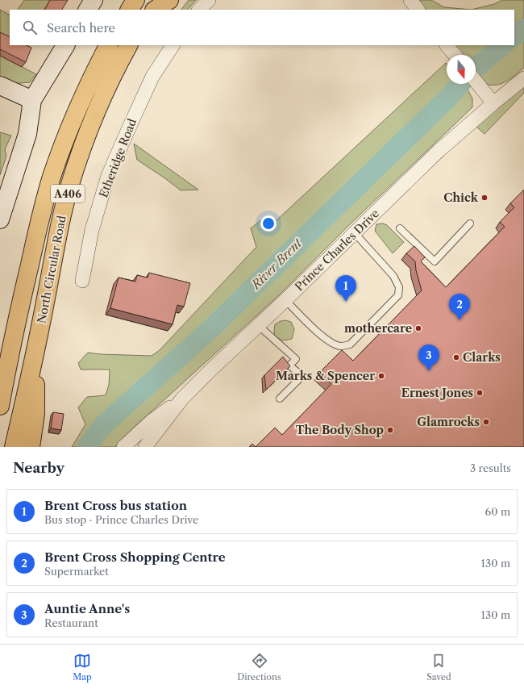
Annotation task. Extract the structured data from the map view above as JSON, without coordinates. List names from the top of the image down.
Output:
{
  "streets": {
    "highway": ["A406", "North Circular Road"],
    "street": ["Etheridge Road", "Prince Charles Drive"]
  },
  "crossings": [
    ["A406", "North Circular Road"]
  ],
  "water": ["River Brent"],
  "places": [
    "Chick",
    "mothercare",
    "Clarks",
    "Marks & Spencer",
    "Ernest Jones",
    "Glamrocks",
    "The Body Shop"
  ],
  "north": "bottom",
  "page": {
    "search": "Search here",
    "pins": ["1", "2", "3"],
    "heading": ["Nearby", "3 results"],
    "list": [
      {
        "mark": "1",
        "name": "Brent Cross bus station",
        "note": "Bus stop · Prince Charles Drive",
        "value": "60 m"
      },
      {
        "mark": "2",
        "name": "Brent Cross Shopping Centre",
        "note": "Supermarket",
        "value": "130 m"
      },
      {
        "mark": "3",
        "name": "Auntie Anne's",
        "note": "Restaurant",
        "value": "130 m"
      }
    ],
    "nav": ["Map", "Directions", "Saved"]
  }
}
